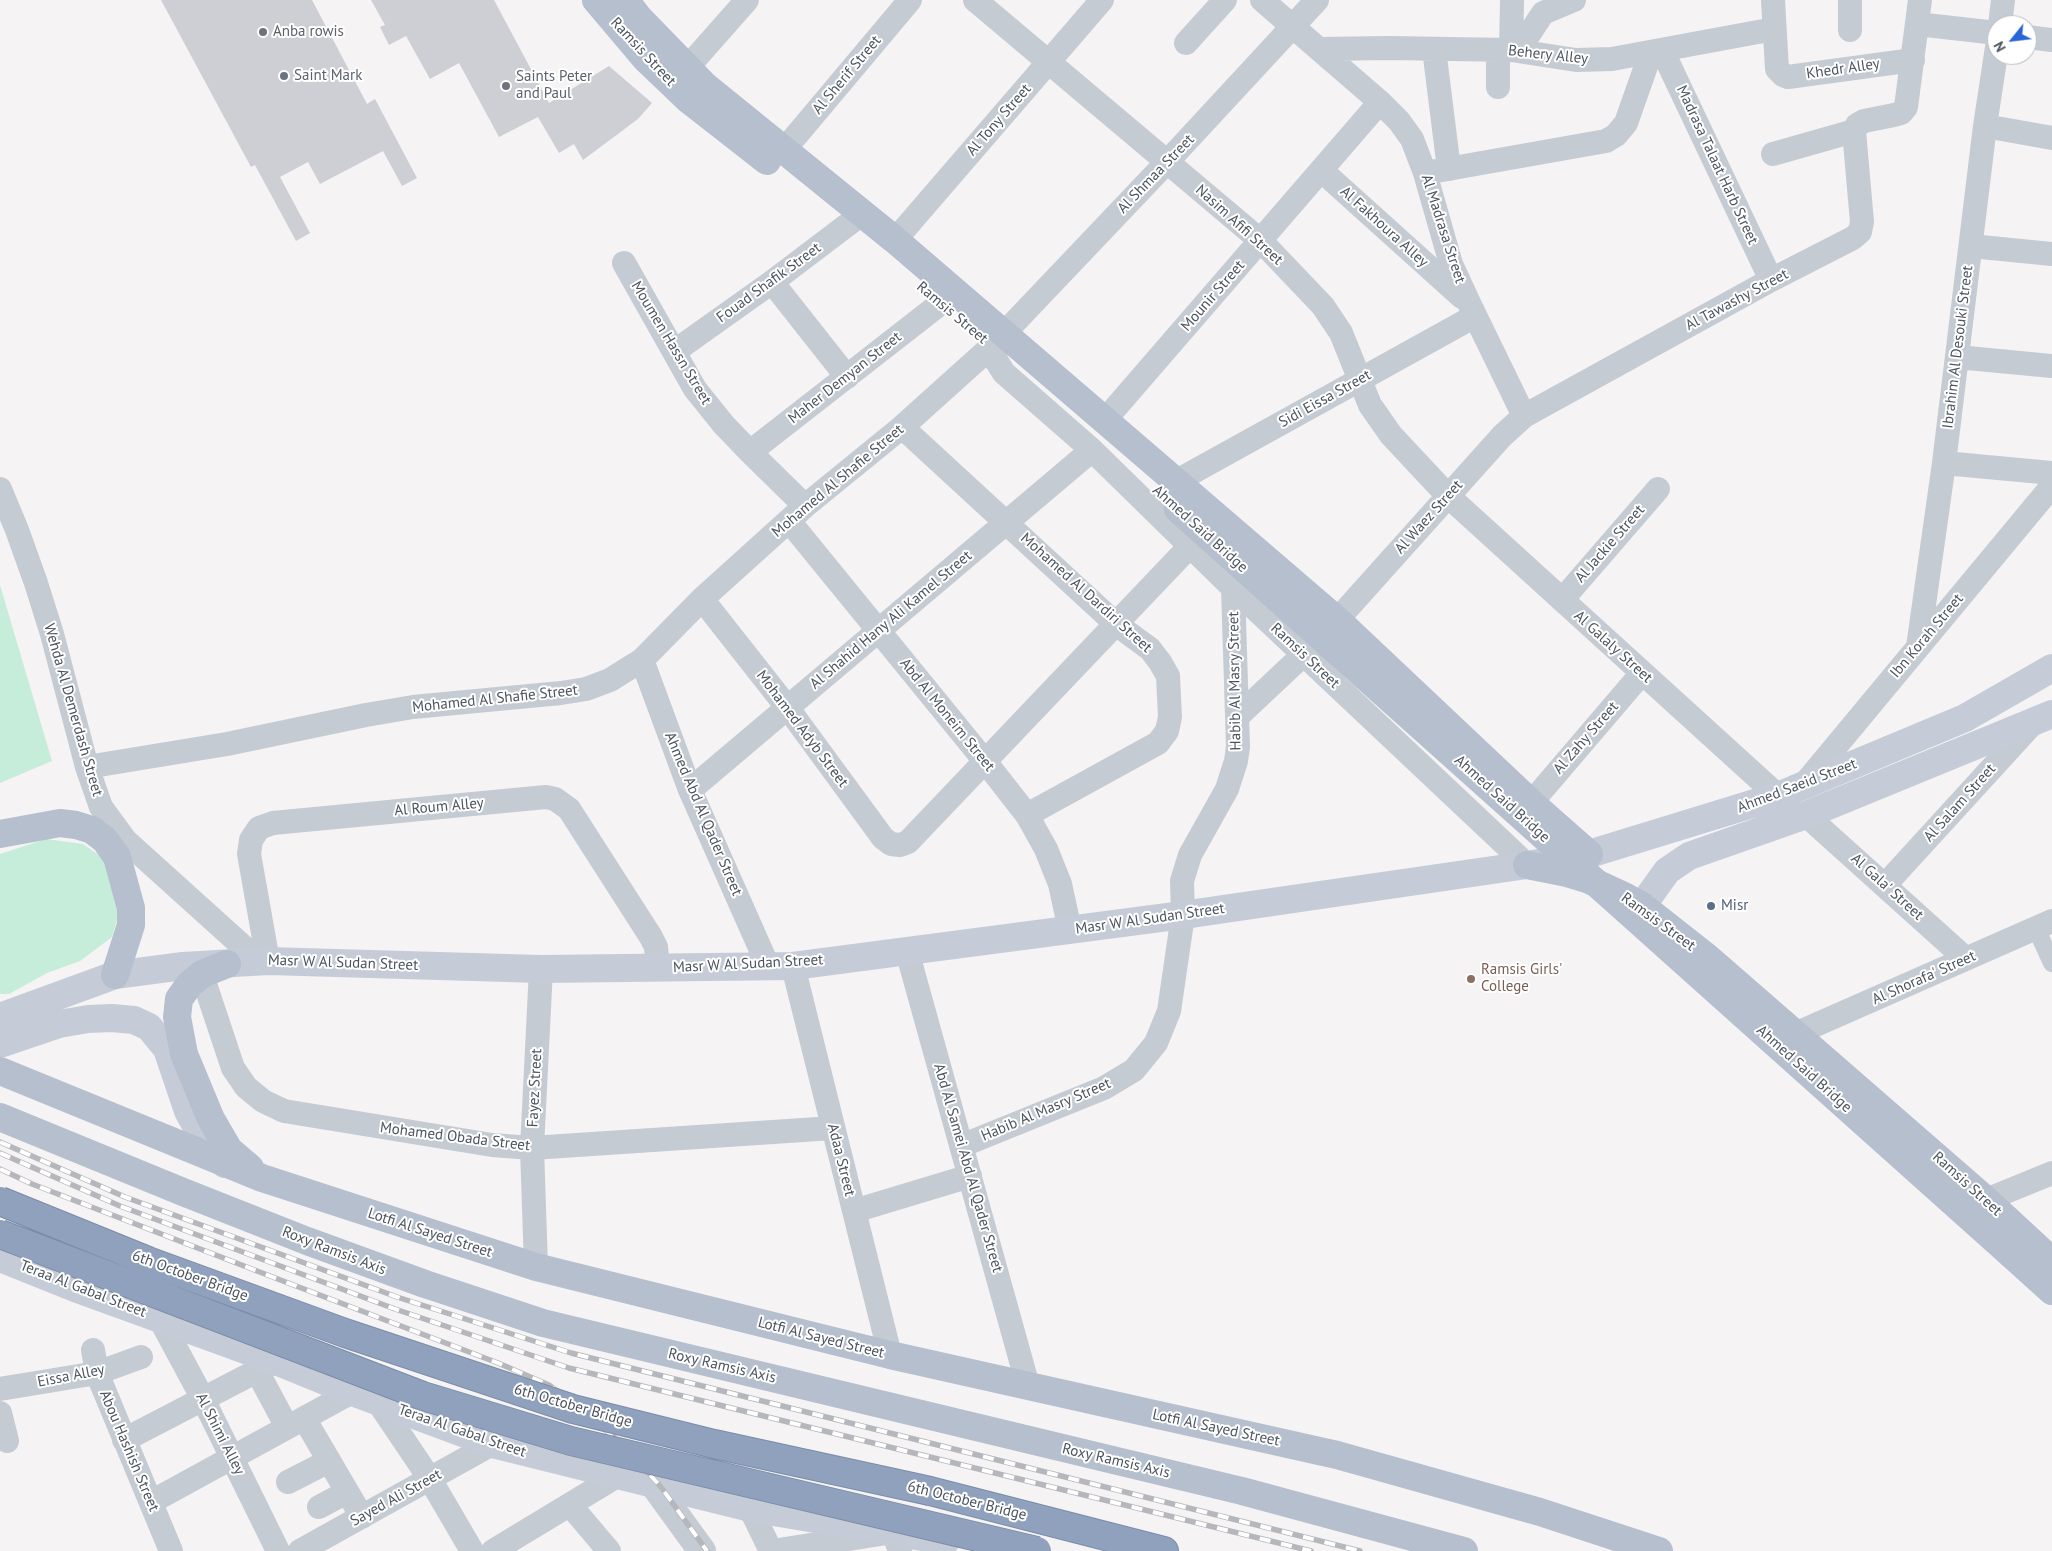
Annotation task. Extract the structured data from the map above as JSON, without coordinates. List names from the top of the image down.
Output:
{
  "streets": {
    "highway": ["6th October Bridge"],
    "main road": [
      "Ramsis Street",
      "Ahmed Said Bridge",
      "Ahmed Saeid Street",
      "Masr W Al Sudan Street",
      "Lotfi Al Sayed Street",
      "Roxy Ramsis Axis",
      "Teraa Al Gabal Street"
    ],
    "street": [
      "Behery Alley",
      "Khedr Alley",
      "Al Sherif Street",
      "Al Tony Street",
      "Madrasa Talaat Harb Street",
      "Al Shmaa Street",
      "Nasim Afifi Street",
      "Al Fakhoura Alley",
      "Al Madrasa Street",
      "Fouad Shafik Street",
      "Mounir Street",
      "Al Tawashy Street",
      "Moumen Hassn Street",
      "Ibrahim Al Desouki Street",
      "Maher Demyan Street",
      "Sidi Eissa Street",
      "Mohamed Al Shafie Street",
      "Al Waez Street",
      "Al Jackie Street",
      "Mohamed Al Dardiri Street",
      "Al Shahid Hany Ali Kamel Street",
      "Ibn Korah Street",
      "Al Galaly Street",
      "Habib Al Masry Street",
      "Wehda Al Demerdash Street",
      "Abd Al Moneim Street",
      "Mohamed Adyb Street",
      "Al Zahy Street",
      "Al Salam Street",
      "Al Roum Alley",
      "Ahmed Abd Al Qader Street",
      "Al Gala' Street",
      "Al Shorafa' Street",
      "Fayez Street",
      "Mohamed Obada Street",
      "Adaa Street",
      "Abd Al Samei Abd Al Qader Street",
      "Eissa Alley",
      "Al Shimi Alley",
      "Abou Hashish Street",
      "Sayed Ali Street"
    ]
  },
  "crossings": [
    ["Ramsis Street", "Al Sherif Street"],
    ["Ramsis Street", "Al Tony Street"],
    ["Ramsis Street", "Al Shmaa Street"],
    ["Ramsis Street", "Fouad Shafik Street"],
    ["Ramsis Street", "Mounir Street"],
    ["Ramsis Street", "Maher Demyan Street"],
    ["Ramsis Street", "Sidi Eissa Street"],
    ["Ramsis Street", "Mohamed Al Shafie Street"],
    ["Ramsis Street", "Al Waez Street"],
    ["Ramsis Street", "Ahmed Said Bridge"],
    ["Ramsis Street", "Al Shahid Hany Ali Kamel Street"],
    ["Ramsis Street", "Habib Al Masry Street"],
    ["Ramsis Street", "Al Zahy Street"],
    ["Ramsis Street", "Ahmed Saeid Street"],
    ["Ramsis Street", "Masr W Al Sudan Street"],
    ["Ramsis Street", "Al Shorafa' Street"],
    ["Behery Alley", "Khedr Alley"],
    ["Behery Alley", "Madrasa Talaat Harb Street"],
    ["Behery Alley", "Al Madrasa Street"],
    ["Al Tony Street", "Nasim Afifi Street"],
    ["Madrasa Talaat Harb Street", "Al Tawashy Street"],
    ["Al Shmaa Street", "Nasim Afifi Street"],
    ["Al Shmaa Street", "Al Madrasa Street"],
    ["Al Shmaa Street", "Mohamed Al Shafie Street"],
    ["Al Shmaa Street", "Ahmed Said Bridge"],
    ["Nasim Afifi Street", "Mounir Street"],
    ["Nasim Afifi Street", "Sidi Eissa Street"],
    ["Nasim Afifi Street", "Al Waez Street"],
    ["Nasim Afifi Street", "Al Galaly Street"],
    ["Al Fakhoura Alley", "Al Madrasa Street"],
    ["Al Fakhoura Alley", "Mounir Street"],
    ["Al Fakhoura Alley", "Sidi Eissa Street"],
    ["Al Madrasa Street", "Mounir Street"],
    ["Al Madrasa Street", "Al Tawashy Street"],
    ["Al Madrasa Street", "Sidi Eissa Street"],
    ["Al Madrasa Street", "Al Waez Street"],
    ["Fouad Shafik Street", "Moumen Hassn Street"],
    ["Al Tawashy Street", "Al Waez Street"],
    ["Moumen Hassn Street", "Maher Demyan Street"],
    ["Moumen Hassn Street", "Mohamed Al Shafie Street"],
    ["Moumen Hassn Street", "Abd Al Moneim Street"],
    ["Ibrahim Al Desouki Street", "Ibn Korah Street"],
    ["Mohamed Al Shafie Street", "Ahmed Said Bridge"],
    ["Mohamed Al Shafie Street", "Mohamed Al Dardiri Street"],
    ["Mohamed Al Shafie Street", "Wehda Al Demerdash Street"],
    ["Mohamed Al Shafie Street", "Abd Al Moneim Street"],
    ["Mohamed Al Shafie Street", "Mohamed Adyb Street"],
    ["Mohamed Al Shafie Street", "Ahmed Abd Al Qader Street"],
    ["Al Waez Street", "Al Galaly Street"],
    ["Al Jackie Street", "Al Galaly Street"],
    ["Mohamed Al Dardiri Street", "Al Shahid Hany Ali Kamel Street"],
    ["Mohamed Al Dardiri Street", "Abd Al Moneim Street"],
    ["Al Shahid Hany Ali Kamel Street", "Abd Al Moneim Street"],
    ["Al Shahid Hany Ali Kamel Street", "Mohamed Adyb Street"],
    ["Al Shahid Hany Ali Kamel Street", "Ahmed Abd Al Qader Street"],
    ["Ibn Korah Street", "Al Galaly Street"],
    ["Ibn Korah Street", "Ahmed Saeid Street"],
    ["Al Galaly Street", "Al Zahy Street"],
    ["Al Galaly Street", "Ahmed Saeid Street"],
    ["Habib Al Masry Street", "Masr W Al Sudan Street"],
    ["Habib Al Masry Street", "Abd Al Samei Abd Al Qader Street"],
    ["Wehda Al Demerdash Street", "Al Roum Alley"],
    ["Wehda Al Demerdash Street", "Masr W Al Sudan Street"],
    ["Abd Al Moneim Street", "Mohamed Adyb Street"],
    ["Abd Al Moneim Street", "Masr W Al Sudan Street"],
    ["Ahmed Saeid Street", "Al Salam Street"],
    ["Ahmed Saeid Street", "Al Gala' Street"],
    ["Ahmed Saeid Street", "Masr W Al Sudan Street"],
    ["Al Salam Street", "Al Gala' Street"],
    ["Al Roum Alley", "Masr W Al Sudan Street"],
    ["Ahmed Abd Al Qader Street", "Masr W Al Sudan Street"],
    ["Ahmed Abd Al Qader Street", "Adaa Street"],
    ["Al Gala' Street", "Al Shorafa' Street"],
    ["Masr W Al Sudan Street", "Fayez Street"],
    ["Masr W Al Sudan Street", "Mohamed Obada Street"],
    ["Masr W Al Sudan Street", "Adaa Street"],
    ["Masr W Al Sudan Street", "Abd Al Samei Abd Al Qader Street"],
    ["Fayez Street", "Mohamed Obada Street"],
    ["Fayez Street", "Lotfi Al Sayed Street"],
    ["Mohamed Obada Street", "Adaa Street"],
    ["Adaa Street", "Lotfi Al Sayed Street"],
    ["Abd Al Samei Abd Al Qader Street", "Lotfi Al Sayed Street"],
    ["Teraa Al Gabal Street", "Al Shimi Alley"],
    ["Teraa Al Gabal Street", "Sayed Ali Street"],
    ["Eissa Alley", "Abou Hashish Street"]
  ],
  "places": [
    "Anba rowis",
    "Saint Mark",
    "Saints Peter and Paul",
    "Misr",
    "Ramsis Girls' College"
  ],
  "north": "bottom left"
}
